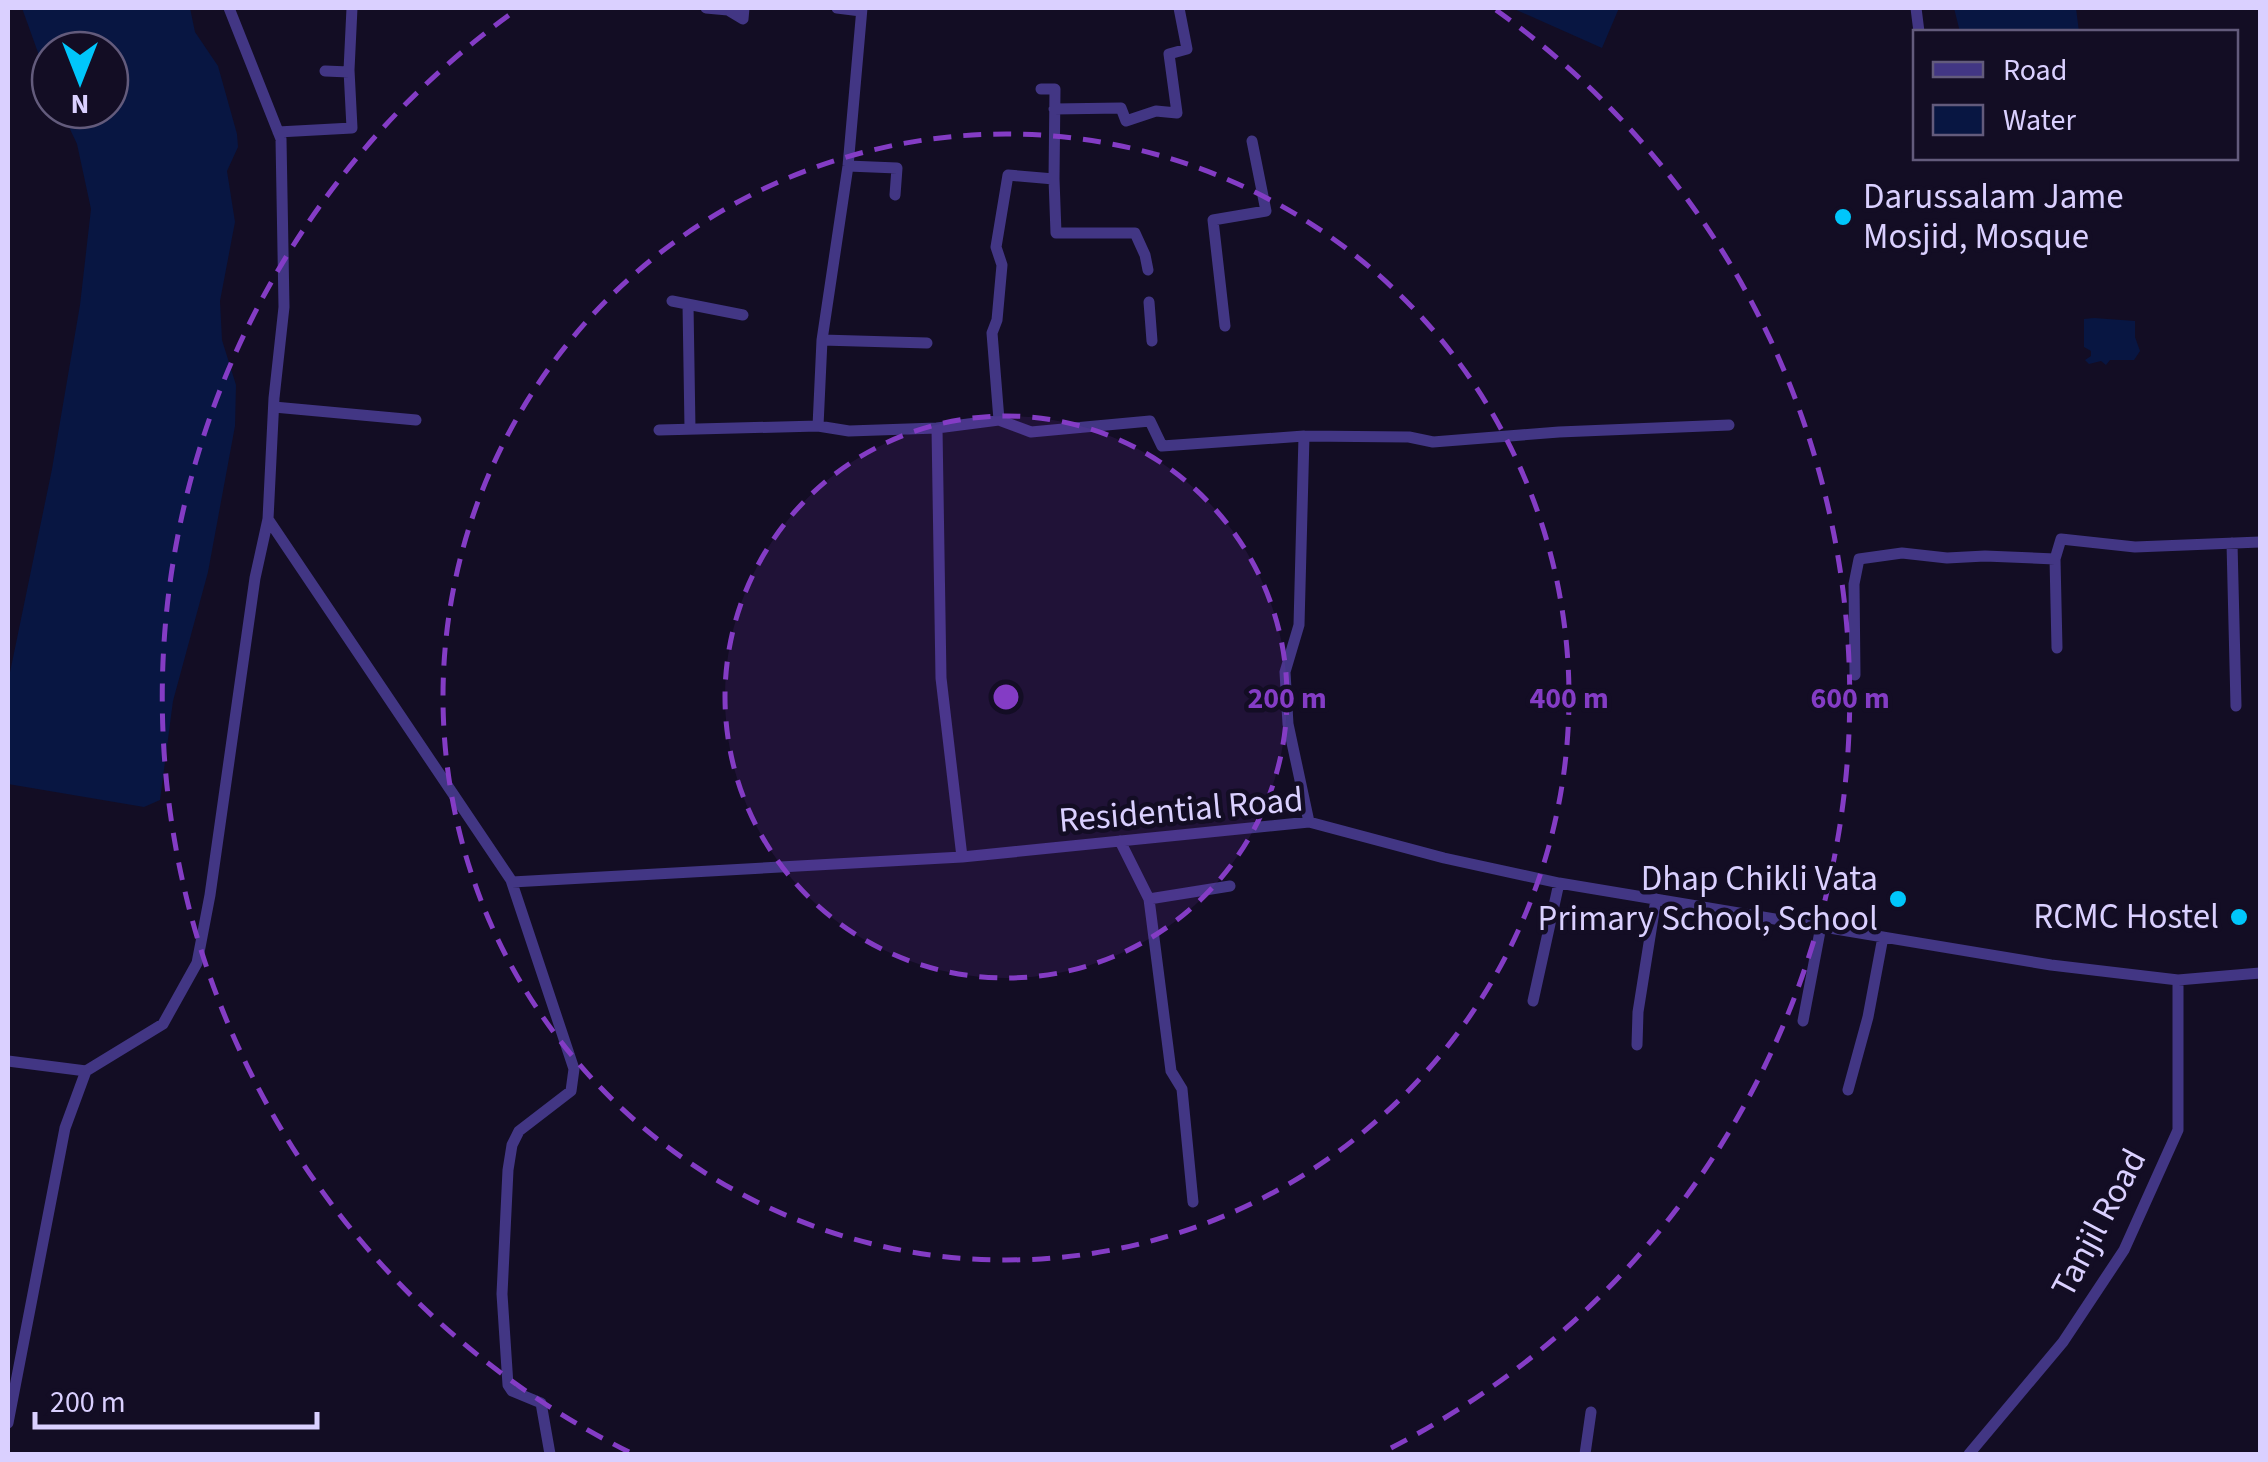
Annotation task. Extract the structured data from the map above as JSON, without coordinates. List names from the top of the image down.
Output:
{
  "streets": {
    "street": ["Residential Road", "Tanjil Road"]
  },
  "crossings": [
    ["Residential Road", "Tanjil Road"]
  ],
  "places": ["Darussalam Jame Mosjid, Mosque", "Dhap Chikli Vata Primary School, School", "RCMC Hostel"],
  "legend": ["Road", "Water"],
  "scale_bar": "200 m",
  "north": "bottom",
  "rings": ["200 m", "400 m", "600 m"]
}
